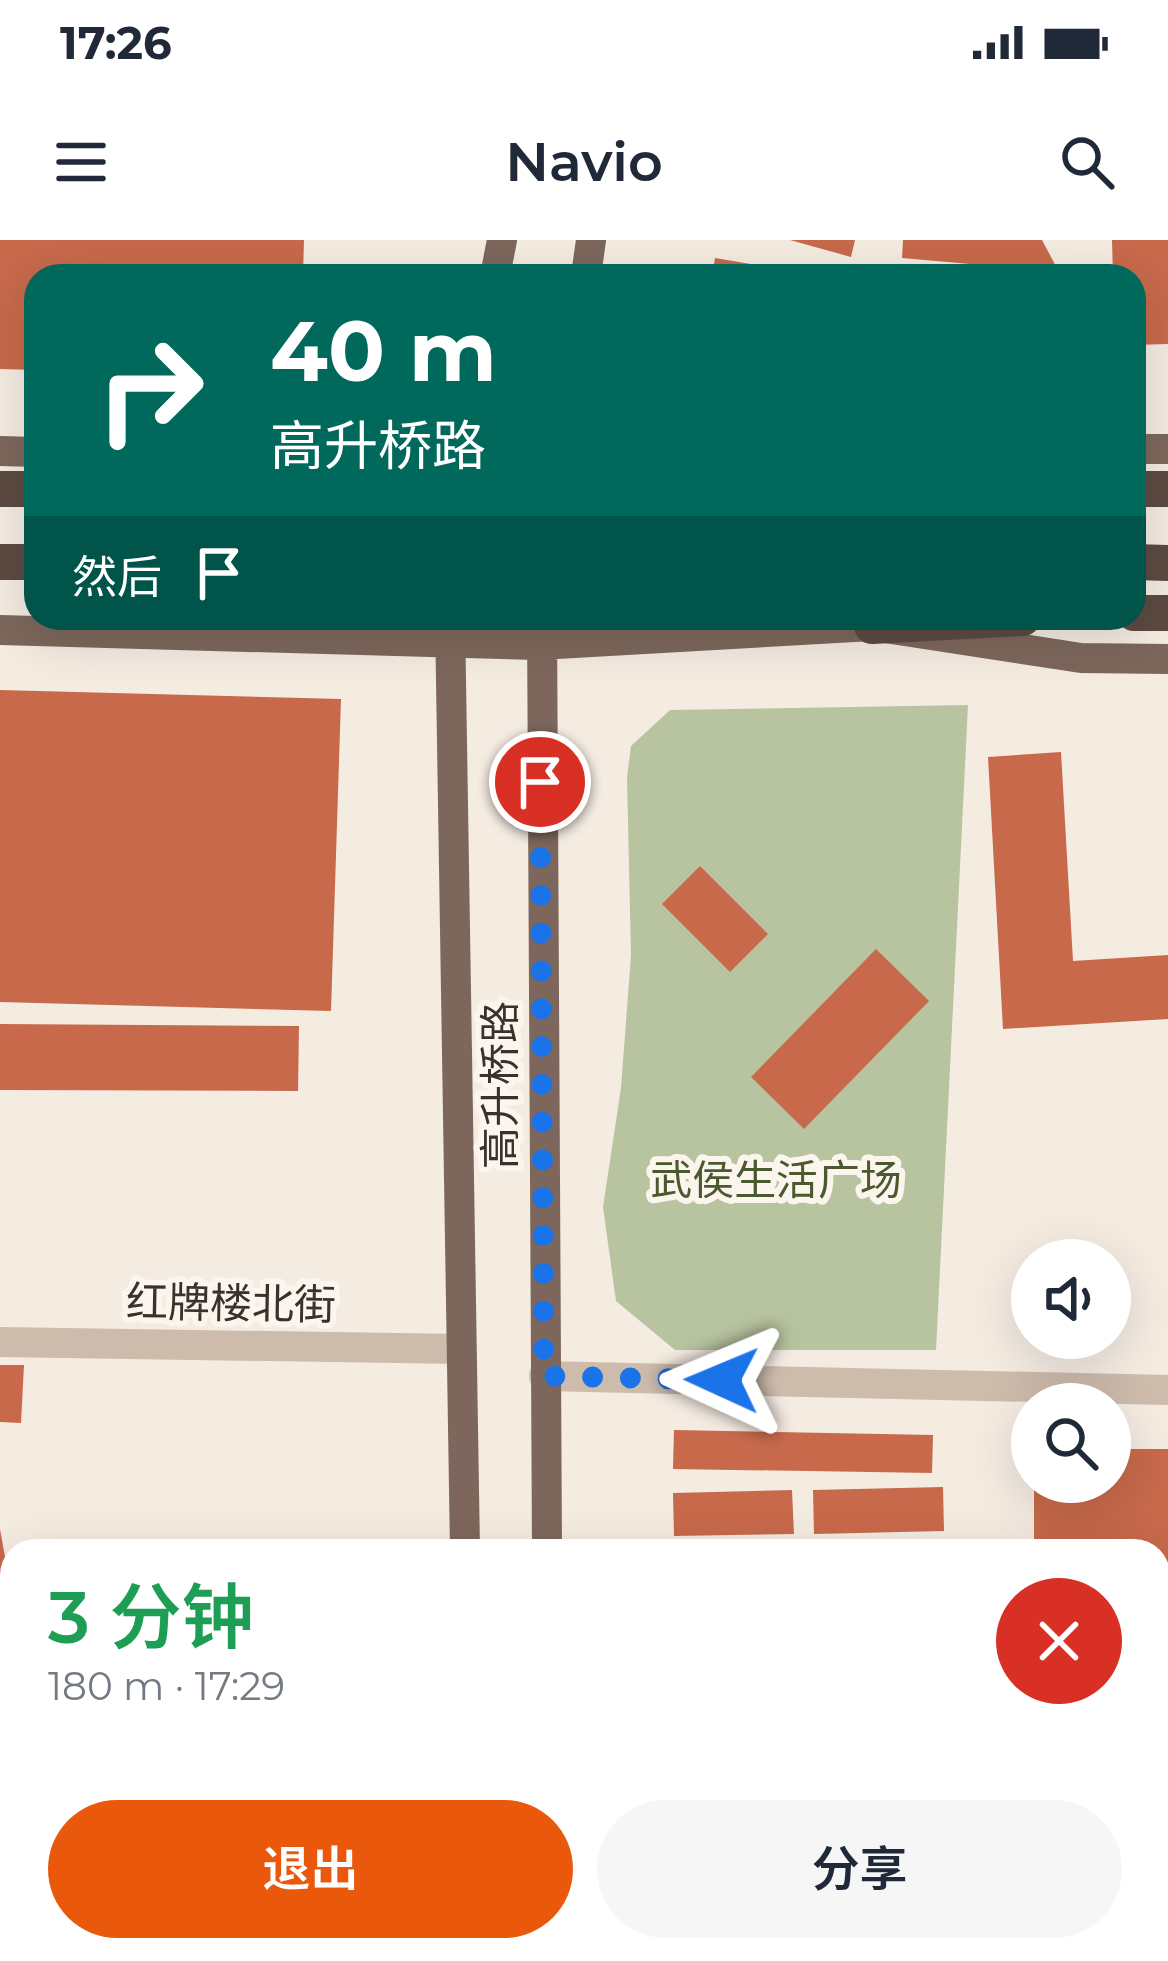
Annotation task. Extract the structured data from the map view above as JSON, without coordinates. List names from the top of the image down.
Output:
{
  "streets": {
    "main road": ["高升桥路"],
    "street": ["红牌楼北街"]
  },
  "crossings": [
    ["高升桥路", "红牌楼北街"]
  ],
  "parks": ["武侯生活广场"],
  "page": {
    "status": "17:26",
    "header": "Navio",
    "turn": ["40 m", "高升桥路"],
    "then": "然后",
    "heading": ["3 分钟", "180 m · 17:29"],
    "buttons": ["退出", "分享"]
  }
}
